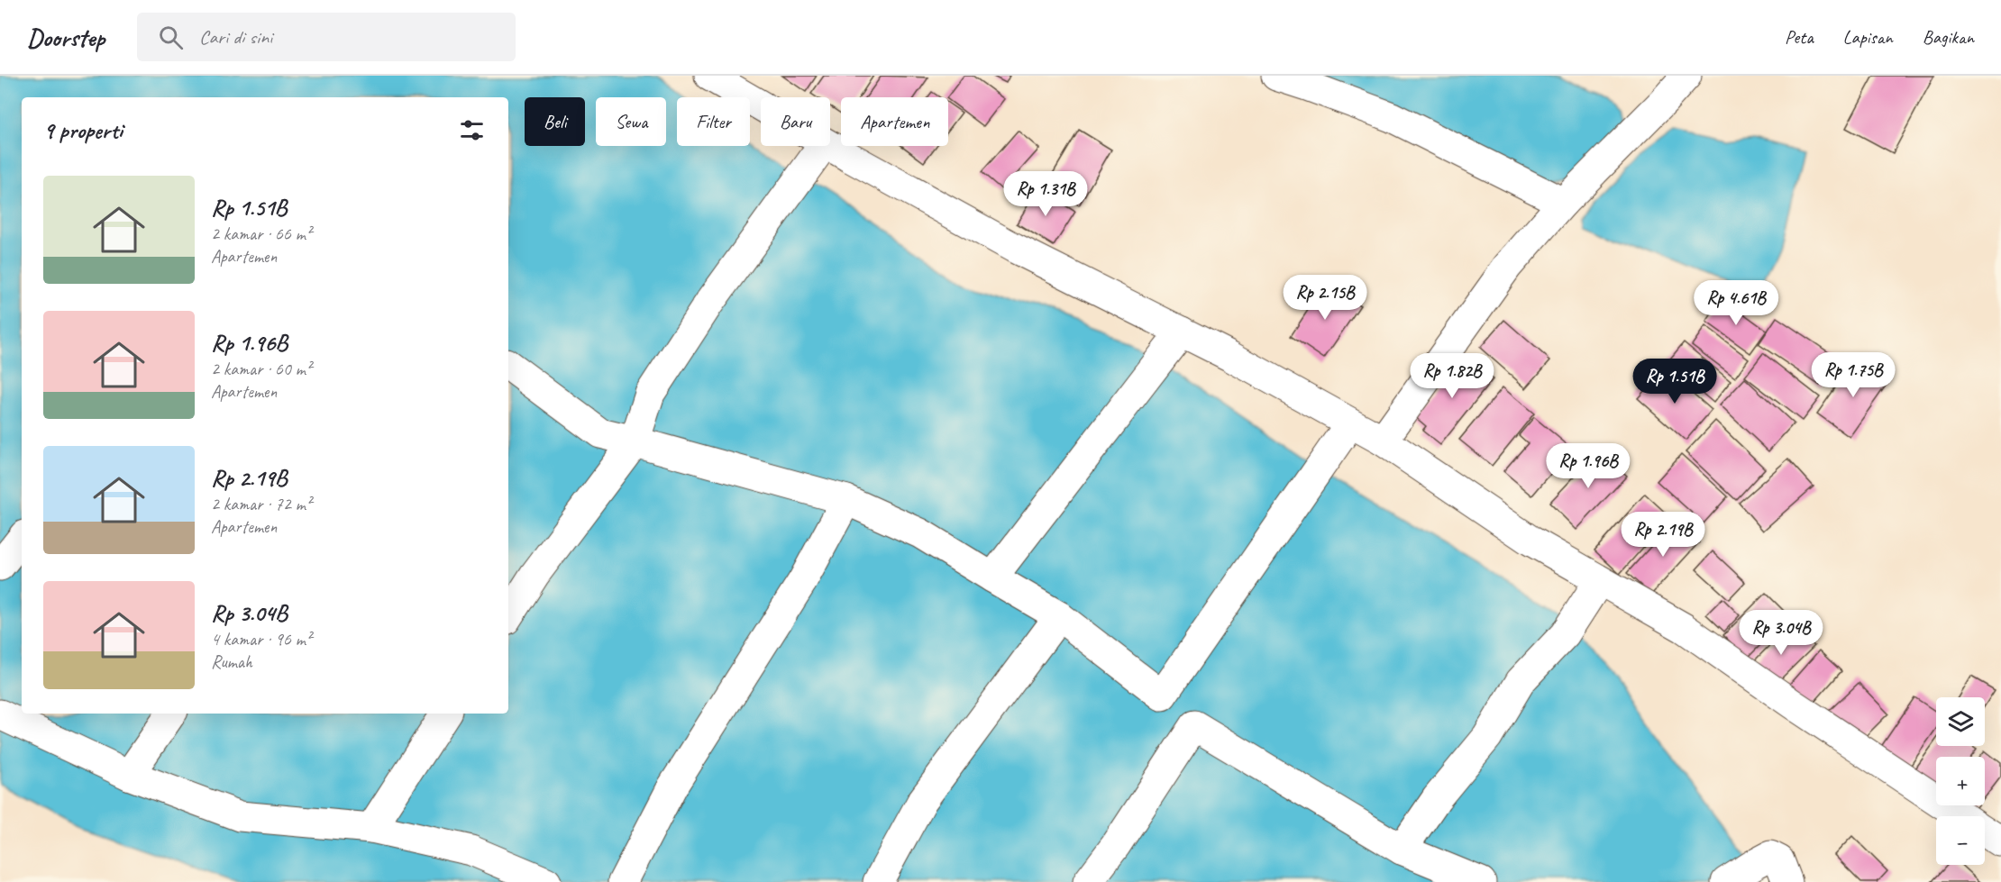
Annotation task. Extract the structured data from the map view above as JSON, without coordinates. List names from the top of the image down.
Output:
{
  "page": {
    "header": "Doorstep",
    "search": "Cari di sini",
    "nav": ["Peta", "Lapisan", "Bagikan"],
    "chip": [
      "Beli",
      "Sewa",
      "Filter",
      "Baru",
      "Apartemen"
    ],
    "heading": "9 properti",
    "list": [
      {
        "name": "Rp 1.51B",
        "note": "2 kamar · 66 m² · Apartemen"
      },
      {
        "name": "Rp 1.96B",
        "note": "2 kamar · 60 m² · Apartemen"
      },
      {
        "name": "Rp 2.19B",
        "note": "2 kamar · 72 m² · Apartemen"
      },
      {
        "name": "Rp 3.04B",
        "note": "4 kamar · 96 m² · Rumah"
      }
    ],
    "price": [
      "Rp 1.31B",
      "Rp 2.15B",
      "Rp 4.61B",
      "Rp 1.75B",
      "Rp 1.82B",
      "Rp 1.51B",
      "Rp 1.96B",
      "Rp 2.19B",
      "Rp 3.04B"
    ],
    "map_buttons": ["+", "−"]
  }
}
